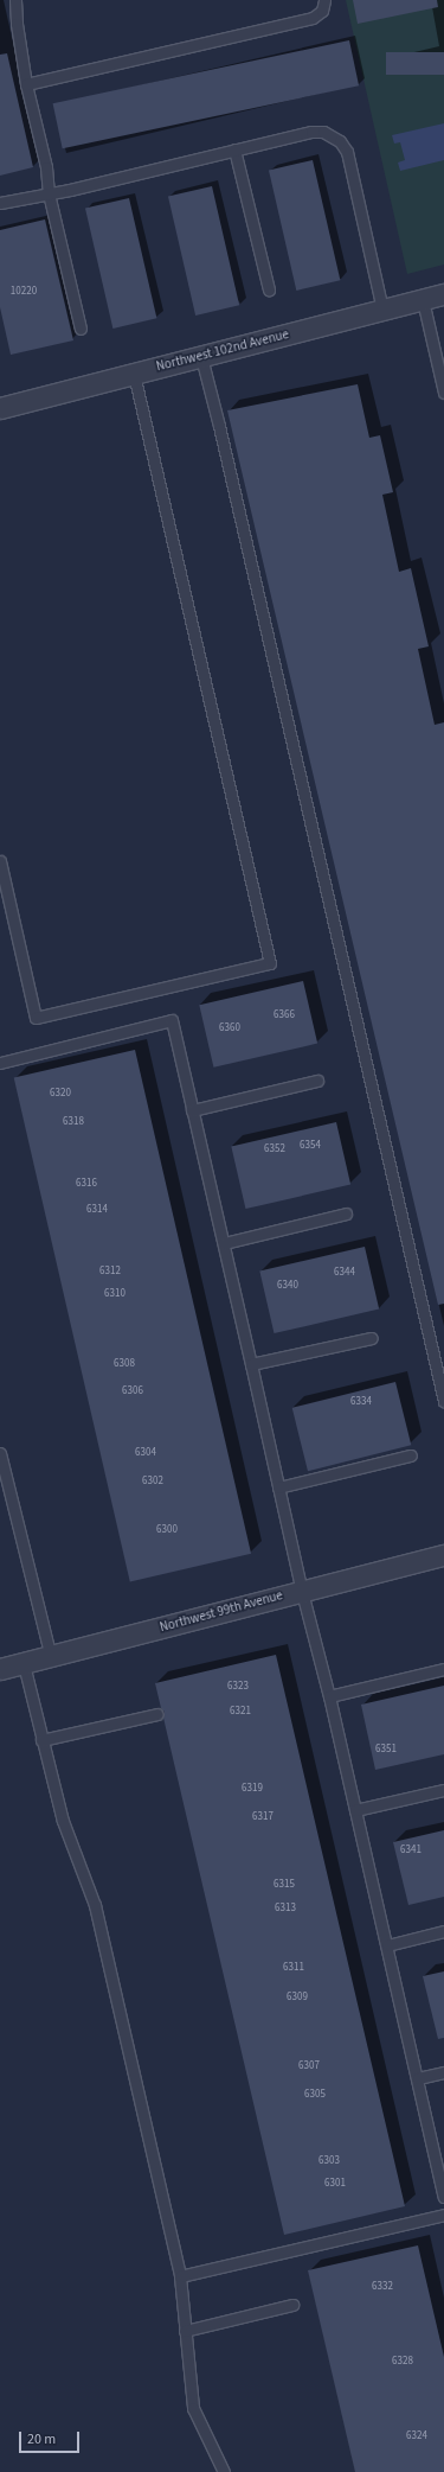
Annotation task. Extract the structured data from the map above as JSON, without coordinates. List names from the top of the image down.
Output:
{
  "streets": {
    "street": ["Northwest 102nd Avenue", "Northwest 99th Avenue"]
  },
  "house_numbers": [
    "10220",
    "6366",
    "6360",
    "6320",
    "6318",
    "6354",
    "6352",
    "6316",
    "6314",
    "6312",
    "6344",
    "6340",
    "6310",
    "6308",
    "6306",
    "6334",
    "6304",
    "6302",
    "6300",
    "6323",
    "6321",
    "6351",
    "6319",
    "6317",
    "6341",
    "6315",
    "6313",
    "6311",
    "6309",
    "6307",
    "6305",
    "6303",
    "6301",
    "6332",
    "6328",
    "6324"
  ],
  "scale_bar": "20 m"
}
